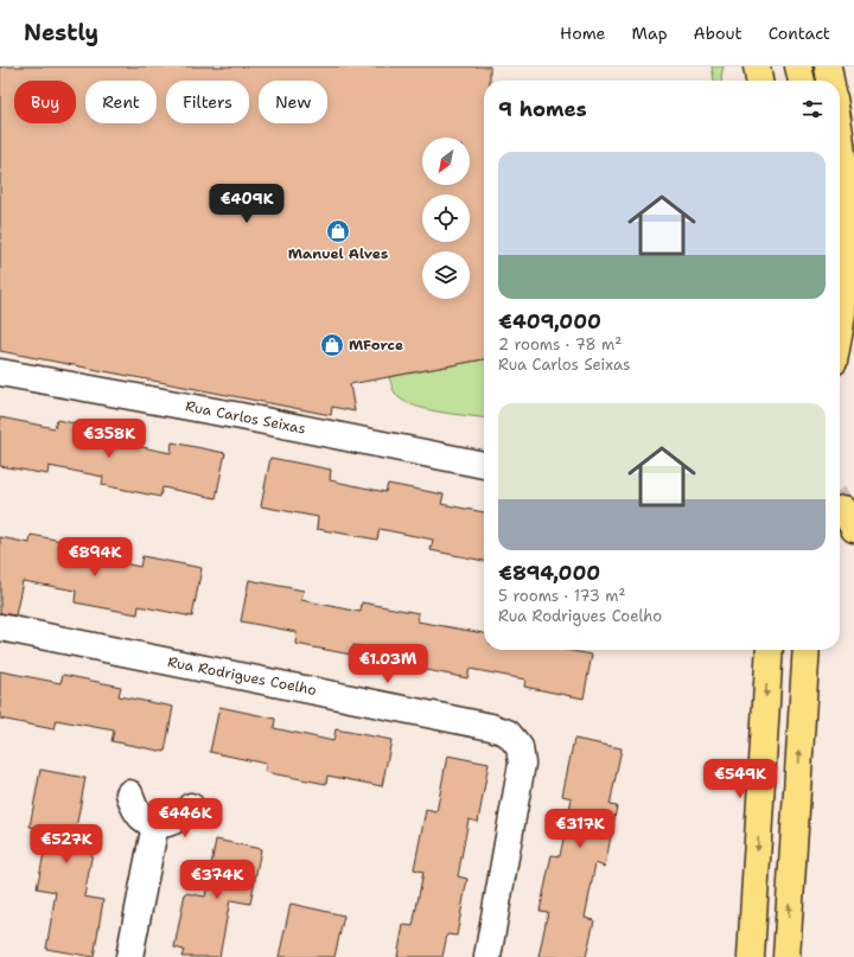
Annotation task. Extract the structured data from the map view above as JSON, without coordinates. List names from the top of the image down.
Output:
{
  "streets": {
    "street": ["Rua Carlos Seixas", "Rua Rodrigues Coelho"]
  },
  "places": {
    "shop": ["Manuel Alves", "MForce"]
  },
  "north": "bottom left",
  "page": {
    "header": "Nestly",
    "nav": [
      "Home",
      "Map",
      "About",
      "Contact"
    ],
    "chip": [
      "Buy",
      "Rent",
      "Filters",
      "New"
    ],
    "heading": "9 homes",
    "list": [
      {
        "name": "€409,000",
        "note": "2 rooms · 78 m² · Rua Carlos Seixas"
      },
      {
        "name": "€894,000",
        "note": "5 rooms · 173 m² · Rua Rodrigues Coelho"
      }
    ],
    "price": [
      "€409K",
      "€358K",
      "€894K",
      "€1.03M",
      "€549K",
      "€446K",
      "€317K",
      "€527K",
      "€374K"
    ]
  }
}
